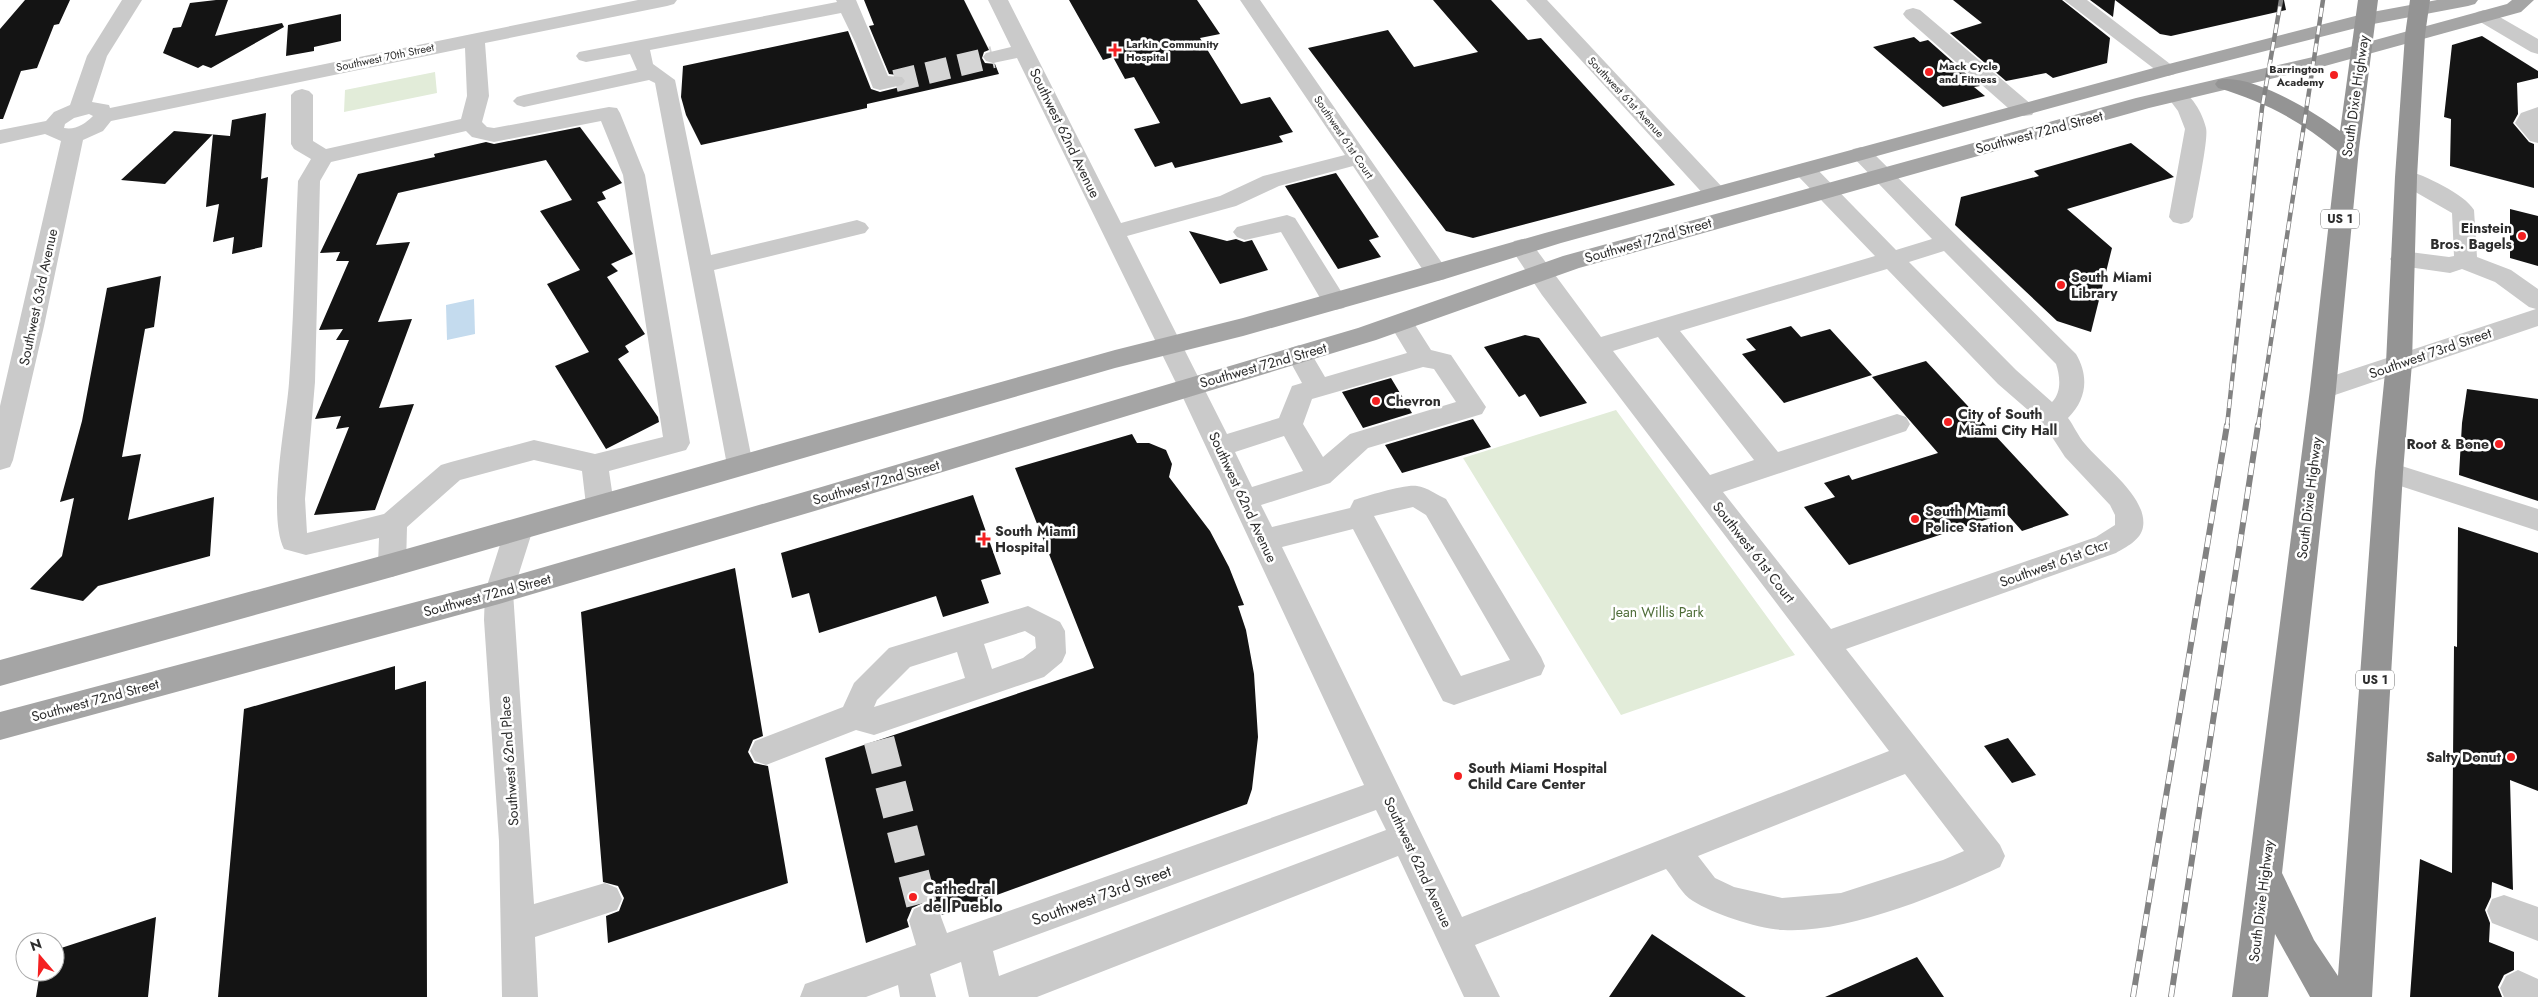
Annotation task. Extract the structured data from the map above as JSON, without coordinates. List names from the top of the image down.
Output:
{
  "streets": {
    "highway": ["South Dixie Highway", "US 1"],
    "main road": ["Southwest 72nd Street"],
    "street": [
      "Southwest 70th Street",
      "Southwest 61st Avenue",
      "Southwest 62nd Avenue",
      "Southwest 61st Court",
      "Southwest 63rd Avenue",
      "Southwest 73rd Street",
      "Southwest 61st Ctcr",
      "Southwest 62nd Place"
    ]
  },
  "crossings": [
    ["Southwest 70th Street", "Southwest 63rd Avenue"],
    ["South Dixie Highway", "Southwest 72nd Street"],
    ["South Dixie Highway", "Southwest 73rd Street"],
    ["Southwest 61st Avenue", "Southwest 72nd Street"],
    ["Southwest 72nd Street", "Southwest 62nd Avenue"],
    ["Southwest 72nd Street", "Southwest 61st Court"],
    ["Southwest 72nd Street", "US 1"],
    ["Southwest 72nd Street", "Southwest 61st Ctcr"],
    ["Southwest 72nd Street", "Southwest 62nd Place"],
    ["Southwest 62nd Avenue", "Southwest 73rd Street"],
    ["Southwest 61st Court", "Southwest 61st Ctcr"],
    ["US 1", "Southwest 73rd Street"]
  ],
  "parks": ["Jean Willis Park"],
  "places": {
    "health": ["Larkin Community Hospital", "South Miami Hospital"],
    "other": [
      "Mack Cycle and Fitness",
      "Barrington Academy",
      "Einstein Bros. Bagels",
      "South Miami Library",
      "Chevron",
      "City of South Miami City Hall",
      "Root & Bone",
      "South Miami Police Station",
      "Salty Donut",
      "South Miami Hospital Child Care Center",
      "Cathedral del Pueblo"
    ]
  },
  "north": "top"
}
